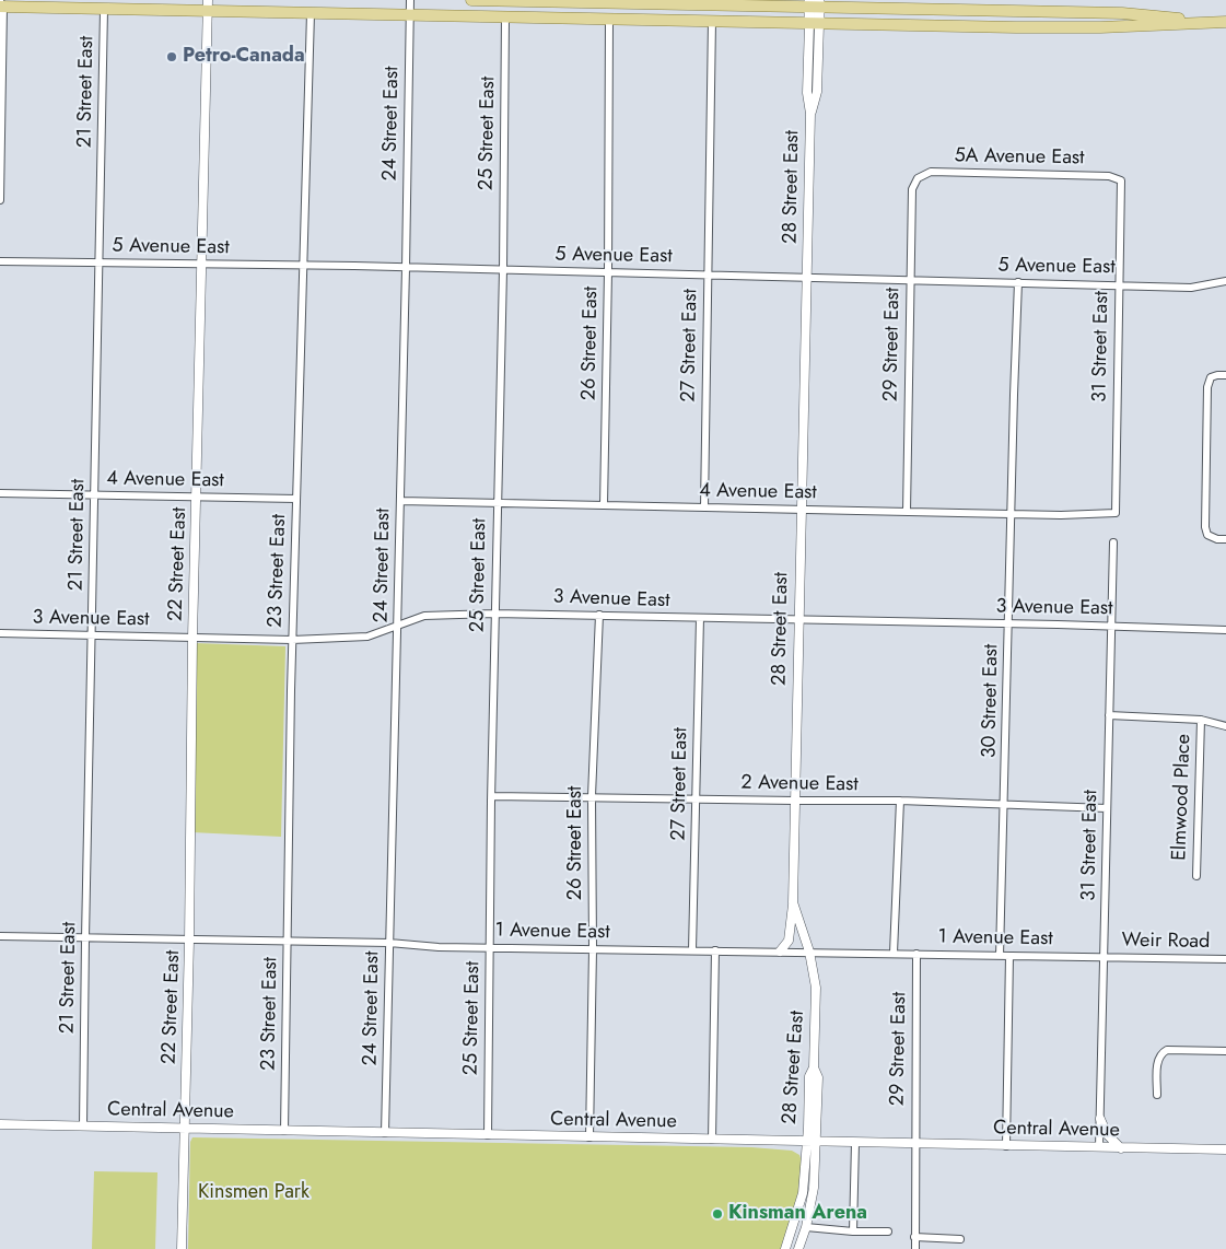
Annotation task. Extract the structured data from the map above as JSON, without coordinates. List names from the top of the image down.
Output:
{
  "streets": {
    "main road": ["28 Street East"],
    "street": [
      "21 Street East",
      "24 Street East",
      "25 Street East",
      "5A Avenue East",
      "5 Avenue East",
      "26 Street East",
      "29 Street East",
      "27 Street East",
      "31 Street East",
      "4 Avenue East",
      "22 Street East",
      "23 Street East",
      "3 Avenue East",
      "30 Street East",
      "2 Avenue East",
      "Elmwood Place",
      "1 Avenue East",
      "Weir Road",
      "Central Avenue"
    ]
  },
  "crossings": [
    ["21 Street East", "5 Avenue East"],
    ["21 Street East", "4 Avenue East"],
    ["21 Street East", "3 Avenue East"],
    ["21 Street East", "1 Avenue East"],
    ["21 Street East", "Central Avenue"],
    ["24 Street East", "5 Avenue East"],
    ["24 Street East", "4 Avenue East"],
    ["24 Street East", "3 Avenue East"],
    ["24 Street East", "1 Avenue East"],
    ["24 Street East", "Central Avenue"],
    ["25 Street East", "5 Avenue East"],
    ["25 Street East", "4 Avenue East"],
    ["25 Street East", "3 Avenue East"],
    ["25 Street East", "2 Avenue East"],
    ["25 Street East", "1 Avenue East"],
    ["25 Street East", "Central Avenue"],
    ["5A Avenue East", "29 Street East"],
    ["5A Avenue East", "31 Street East"],
    ["28 Street East", "5 Avenue East"],
    ["28 Street East", "4 Avenue East"],
    ["28 Street East", "3 Avenue East"],
    ["28 Street East", "2 Avenue East"],
    ["28 Street East", "1 Avenue East"],
    ["28 Street East", "Central Avenue"],
    ["5 Avenue East", "26 Street East"],
    ["5 Avenue East", "29 Street East"],
    ["5 Avenue East", "27 Street East"],
    ["5 Avenue East", "31 Street East"],
    ["5 Avenue East", "22 Street East"],
    ["5 Avenue East", "23 Street East"],
    ["5 Avenue East", "30 Street East"],
    ["26 Street East", "4 Avenue East"],
    ["26 Street East", "3 Avenue East"],
    ["26 Street East", "2 Avenue East"],
    ["26 Street East", "1 Avenue East"],
    ["26 Street East", "Central Avenue"],
    ["29 Street East", "4 Avenue East"],
    ["29 Street East", "1 Avenue East"],
    ["29 Street East", "Central Avenue"],
    ["27 Street East", "4 Avenue East"],
    ["27 Street East", "3 Avenue East"],
    ["27 Street East", "2 Avenue East"],
    ["27 Street East", "1 Avenue East"],
    ["31 Street East", "4 Avenue East"],
    ["31 Street East", "3 Avenue East"],
    ["31 Street East", "2 Avenue East"],
    ["31 Street East", "1 Avenue East"],
    ["31 Street East", "Weir Road"],
    ["31 Street East", "Central Avenue"],
    ["4 Avenue East", "22 Street East"],
    ["4 Avenue East", "23 Street East"],
    ["4 Avenue East", "30 Street East"],
    ["22 Street East", "3 Avenue East"],
    ["22 Street East", "1 Avenue East"],
    ["22 Street East", "Central Avenue"],
    ["23 Street East", "3 Avenue East"],
    ["23 Street East", "1 Avenue East"],
    ["23 Street East", "Central Avenue"],
    ["3 Avenue East", "30 Street East"],
    ["30 Street East", "2 Avenue East"],
    ["30 Street East", "1 Avenue East"],
    ["1 Avenue East", "Weir Road"]
  ],
  "parks": ["Kinsmen Park"],
  "places": ["Petro-Canada", "Kinsman Arena"]
}
